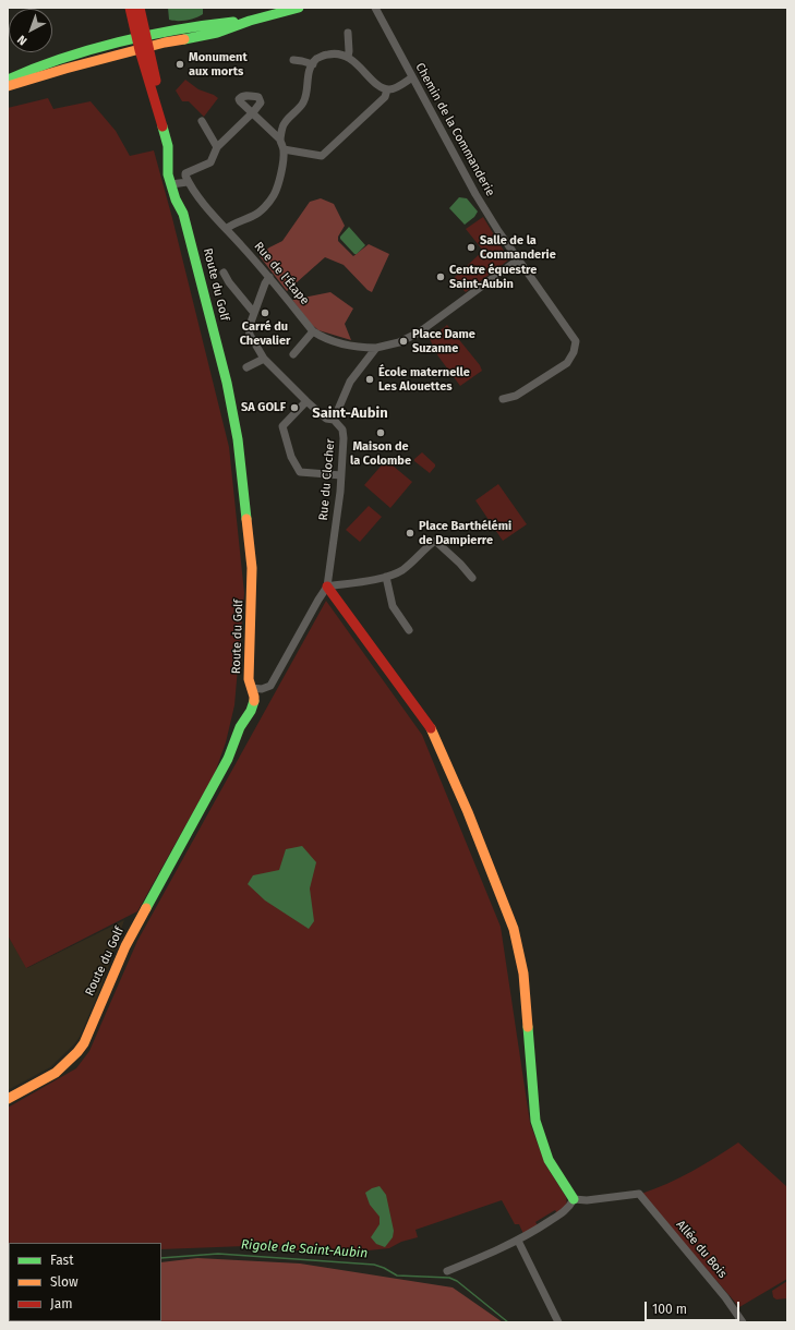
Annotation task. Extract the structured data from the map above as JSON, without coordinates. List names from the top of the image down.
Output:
{
  "streets": {
    "street": [
      "Chemin de la Commanderie",
      "Rue de l'Étape",
      "Route du Golf",
      "Rue du Clocher",
      "Allée du Bois"
    ]
  },
  "districts": ["Saint-Aubin"],
  "water": ["Rigole de Saint-Aubin"],
  "places": [
    "Monument aux morts",
    "Salle de la Commanderie",
    "Centre équestre Saint-Aubin",
    "Carré du Chevalier",
    "Place Dame Suzanne",
    "École maternelle Les Alouettes",
    "SA GOLF",
    "Maison de la Colombe",
    "Place Barthélémi de Dampierre"
  ],
  "legend": ["Fast", "Slow", "Jam"],
  "scale_bar": "100 m",
  "north": "bottom left"
}
